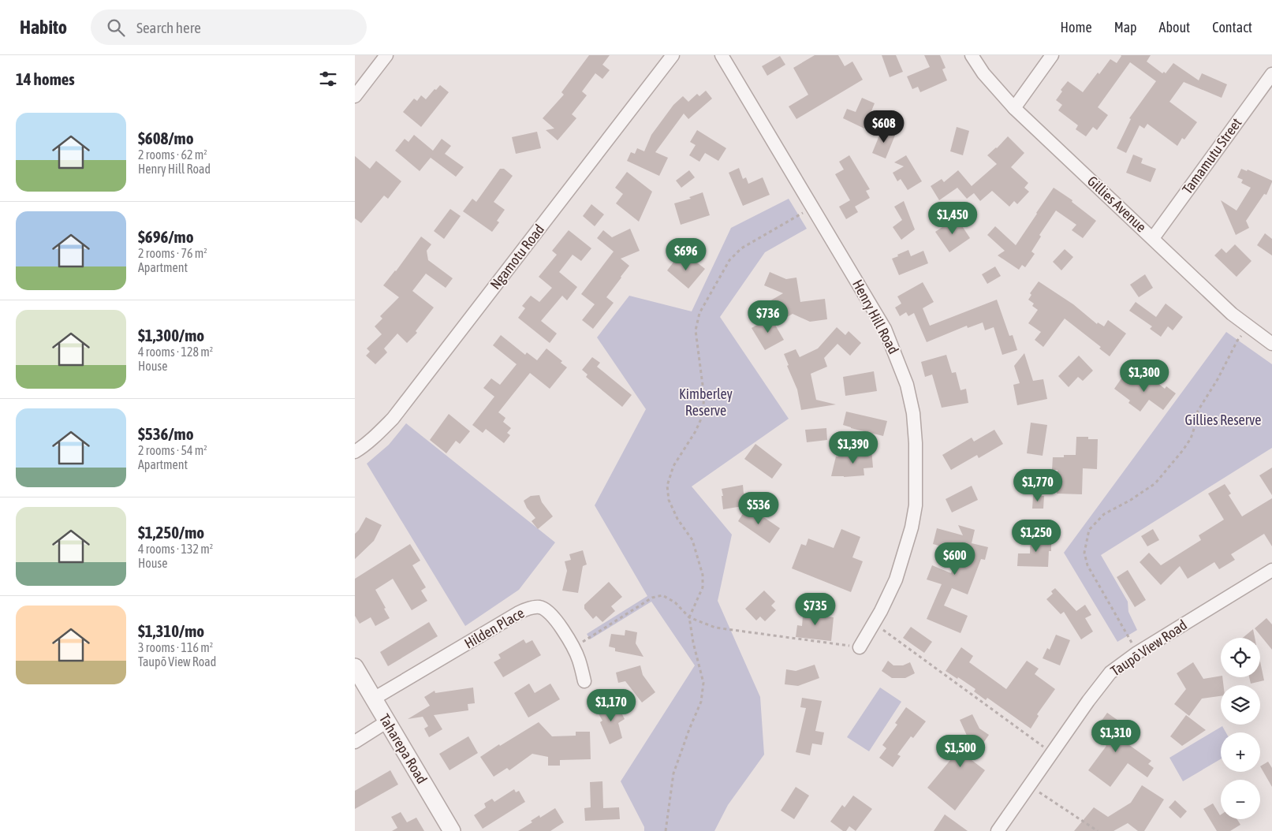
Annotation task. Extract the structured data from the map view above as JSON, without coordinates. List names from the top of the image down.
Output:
{
  "streets": {
    "street": [
      "Tamamutu Street",
      "Gillies Avenue",
      "Ngamotu Road",
      "Henry Hill Road",
      "Hilden Place",
      "Taupō View Road",
      "Taharepa Road"
    ]
  },
  "crossings": [
    ["Tamamutu Street", "Gillies Avenue"],
    ["Hilden Place", "Taharepa Road"]
  ],
  "parks": ["Kimberley Reserve", "Gillies Reserve"],
  "page": {
    "header": "Habito",
    "search": "Search here",
    "nav": [
      "Home",
      "Map",
      "About",
      "Contact"
    ],
    "heading": "14 homes",
    "list": [
      {
        "name": "$608/mo",
        "note": "2 rooms · 62 m² · Henry Hill Road"
      },
      {
        "name": "$696/mo",
        "note": "2 rooms · 76 m² · Apartment"
      },
      {
        "name": "$1,300/mo",
        "note": "4 rooms · 128 m² · House"
      },
      {
        "name": "$536/mo",
        "note": "2 rooms · 54 m² · Apartment"
      },
      {
        "name": "$1,250/mo",
        "note": "4 rooms · 132 m² · House"
      },
      {
        "name": "$1,310/mo",
        "note": "3 rooms · 116 m² · Taupō View Road"
      }
    ],
    "price": [
      "$608",
      "$1,450",
      "$696",
      "$736",
      "$1,300",
      "$1,390",
      "$1,770",
      "$536",
      "$1,250",
      "$600",
      "$735",
      "$1,170",
      "$1,310",
      "$1,500"
    ],
    "map_buttons": ["+", "−"]
  }
}
